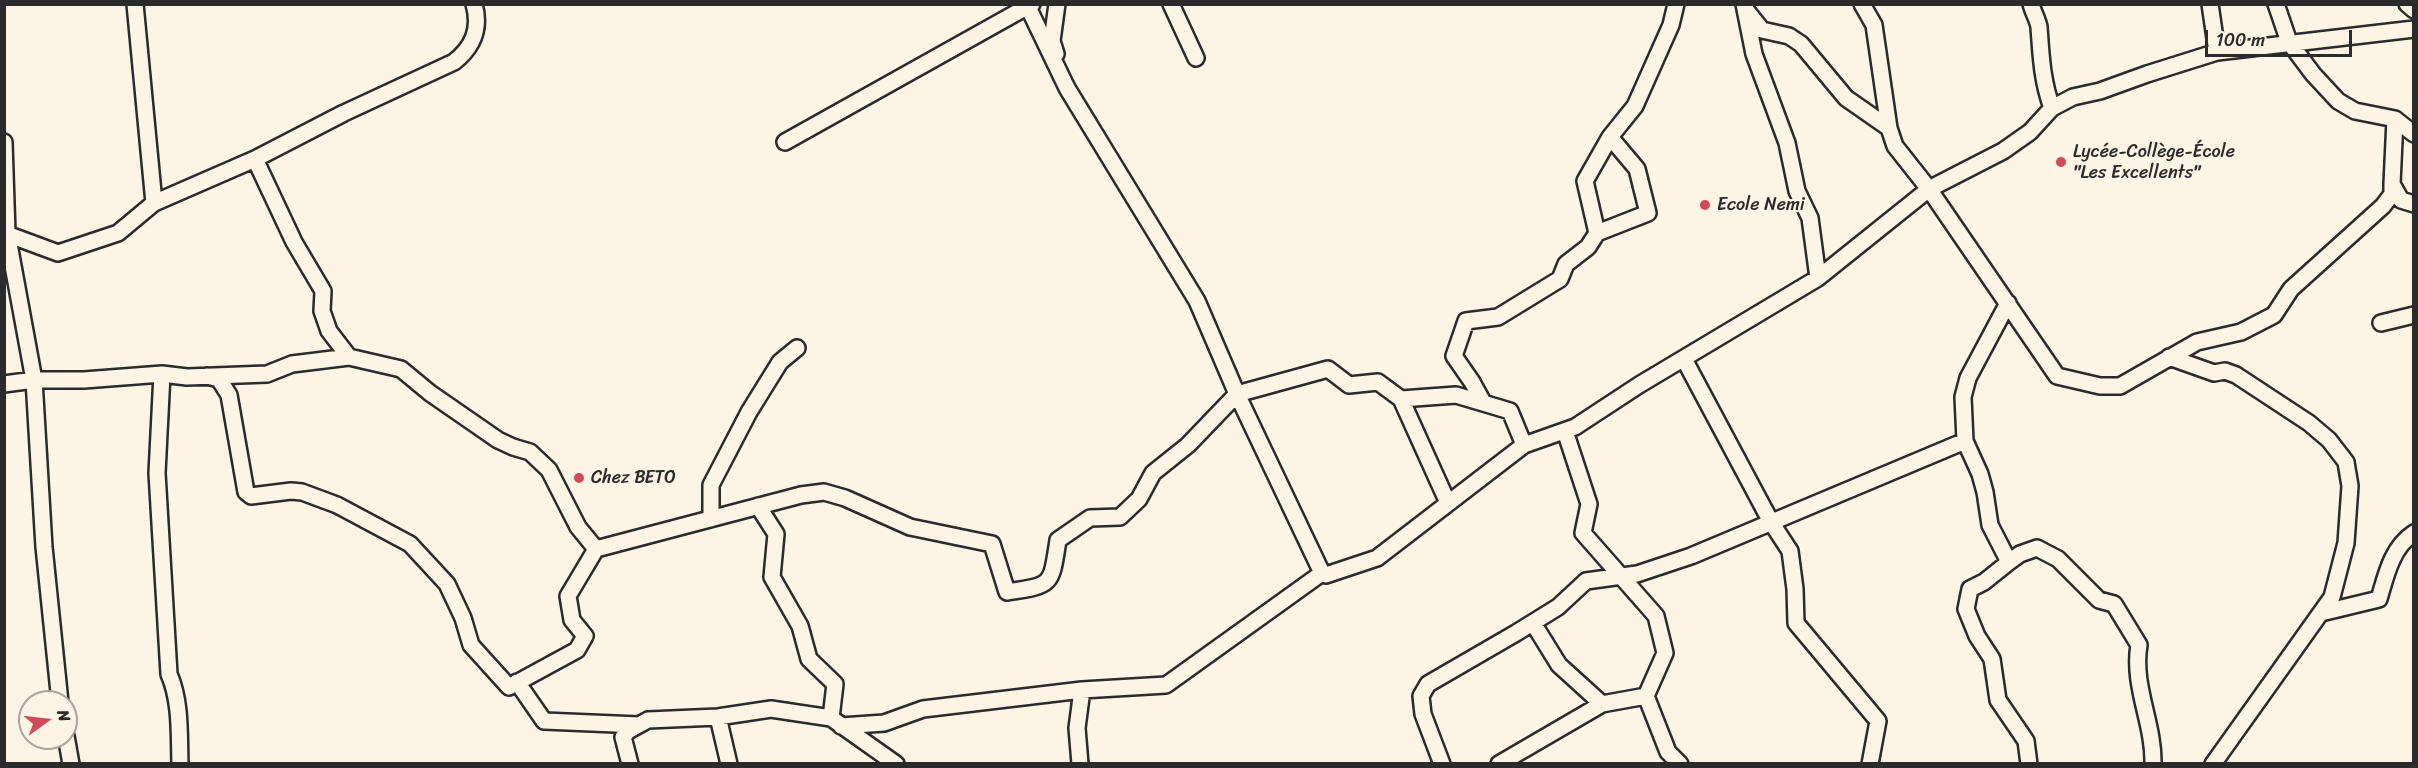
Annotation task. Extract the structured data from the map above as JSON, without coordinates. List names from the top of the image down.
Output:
{
  "places": ["Lycée-Collège-École \"Les Excellents\"", "Ecole Nemi", "Chez BETO"],
  "scale_bar": "100 m",
  "north": "right"
}
